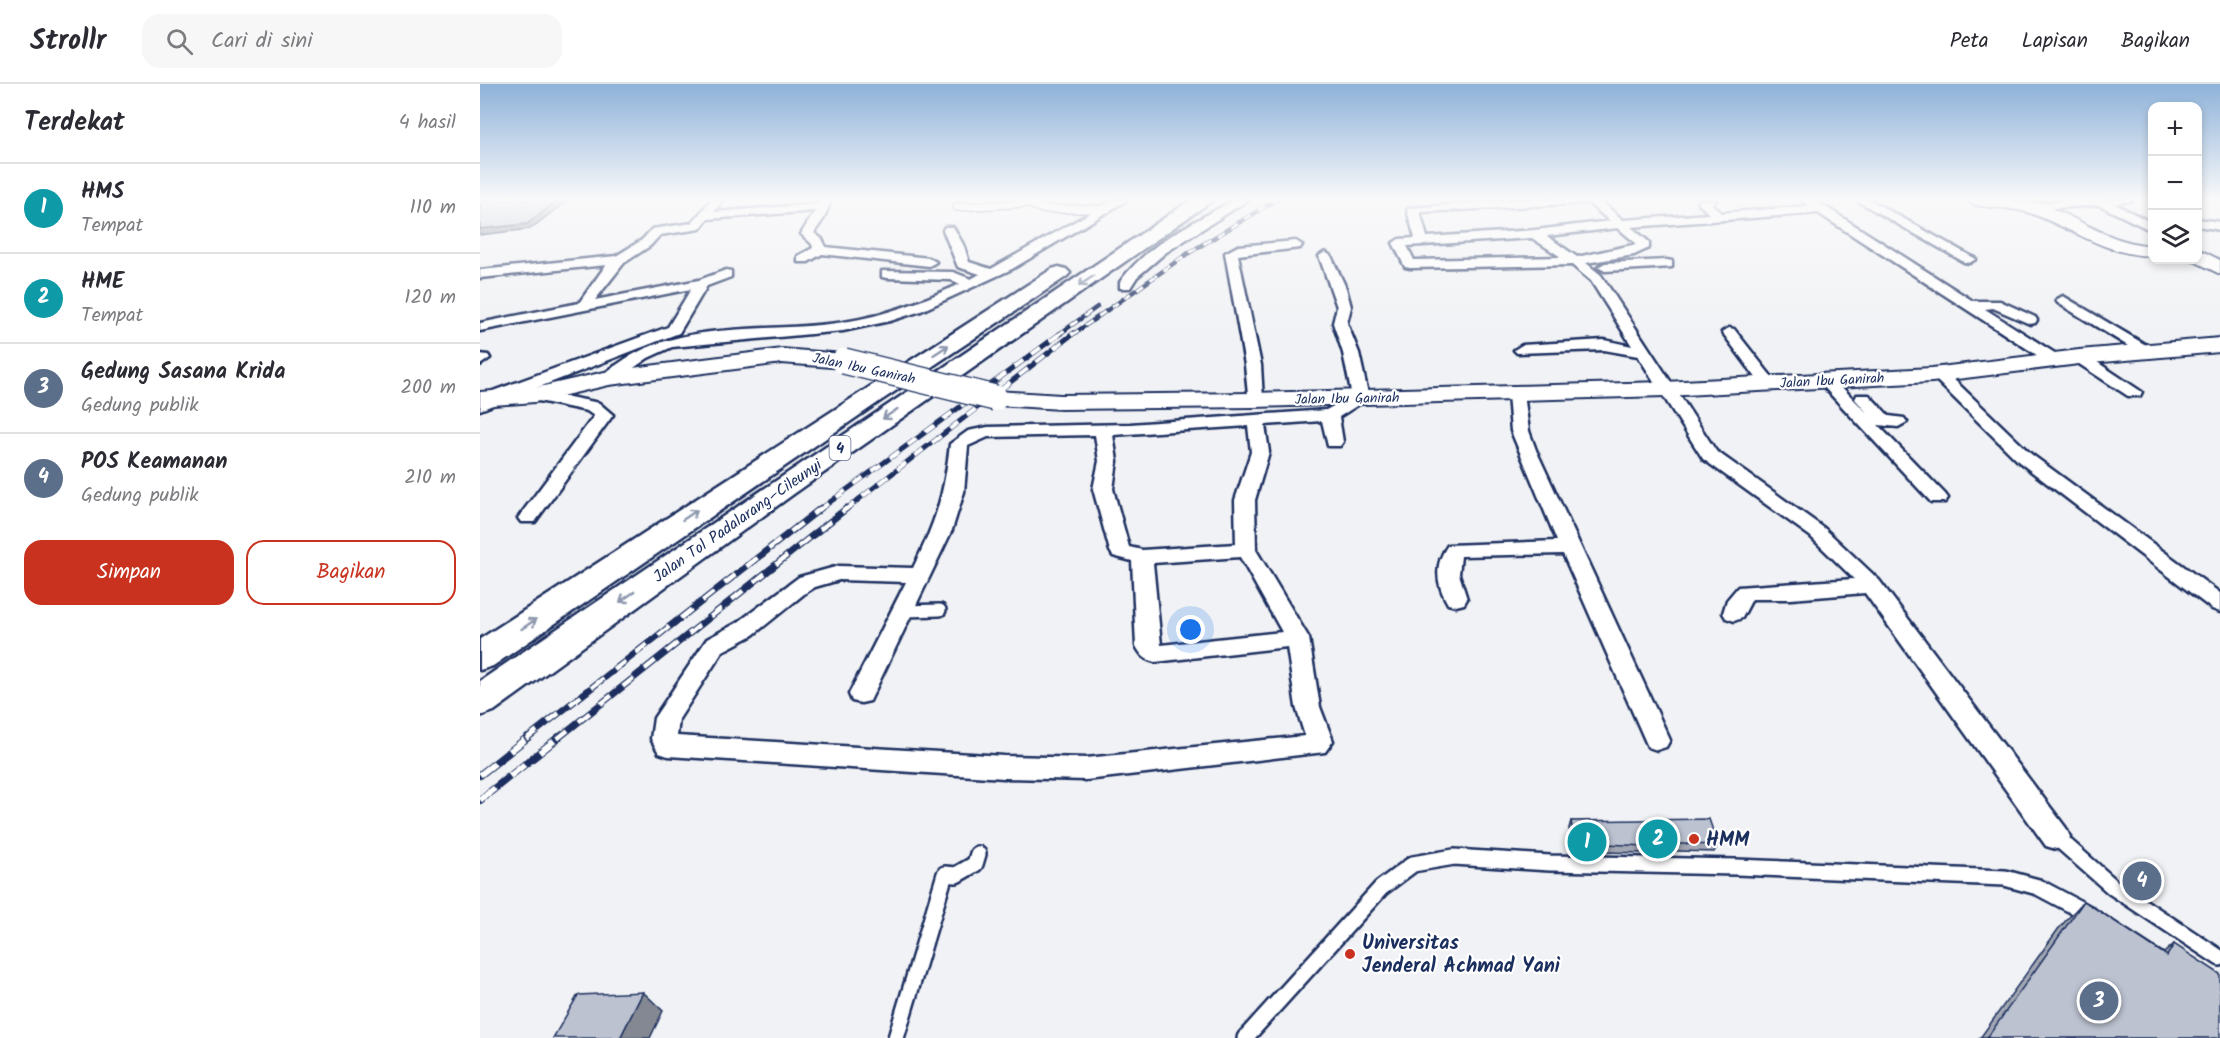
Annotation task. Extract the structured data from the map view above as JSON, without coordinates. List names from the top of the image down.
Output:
{
  "streets": {
    "highway": ["4", "Jalan Tol Padalarang–Cileunyi"],
    "main road": ["Jalan Ibu Ganirah"]
  },
  "places": ["HMM", "Universitas Jenderal Achmad Yani"],
  "page": {
    "header": "Strollr",
    "search": "Cari di sini",
    "nav": ["Peta", "Lapisan", "Bagikan"],
    "heading": ["Terdekat", "4 hasil"],
    "map_buttons": ["+", "−"],
    "list": [
      {
        "mark": "1",
        "name": "HMS",
        "note": "Tempat",
        "value": "110 m"
      },
      {
        "mark": "2",
        "name": "HME",
        "note": "Tempat",
        "value": "120 m"
      },
      {
        "mark": "3",
        "name": "Gedung Sasana Krida",
        "note": "Gedung publik",
        "value": "200 m"
      },
      {
        "mark": "4",
        "name": "POS Keamanan",
        "note": "Gedung publik",
        "value": "210 m"
      }
    ],
    "buttons": ["Simpan", "Bagikan"],
    "pins": [
      "2",
      "1",
      "4",
      "3"
    ]
  }
}
